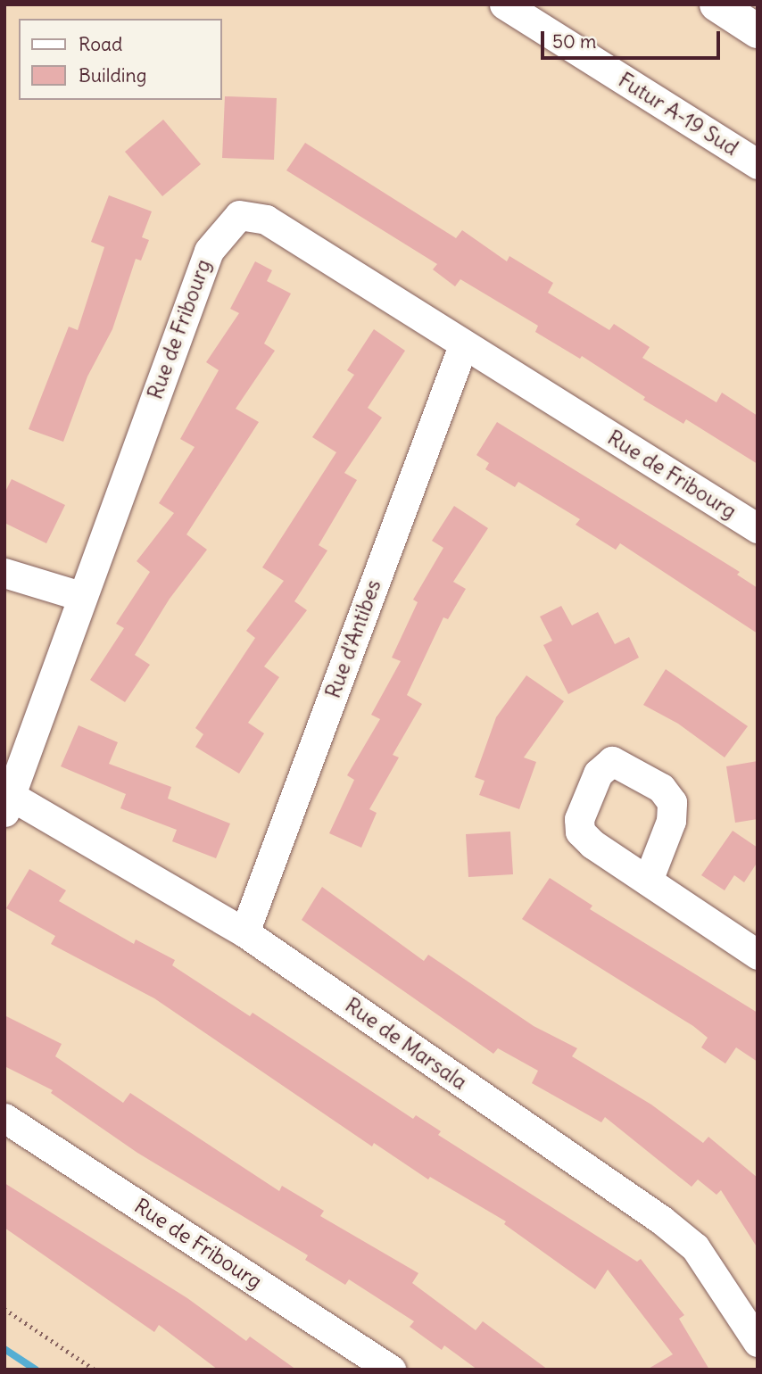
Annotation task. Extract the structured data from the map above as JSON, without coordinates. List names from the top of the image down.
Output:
{
  "streets": {
    "street": [
      "Futur A-19 Sud",
      "Rue de Fribourg",
      "Rue d'Antibes",
      "Rue de Marsala"
    ]
  },
  "crossings": [
    ["Rue de Fribourg", "Rue d'Antibes"],
    ["Rue de Fribourg", "Rue de Marsala"],
    ["Rue d'Antibes", "Rue de Marsala"]
  ],
  "legend": ["Road", "Building"],
  "scale_bar": "50 m"
}
